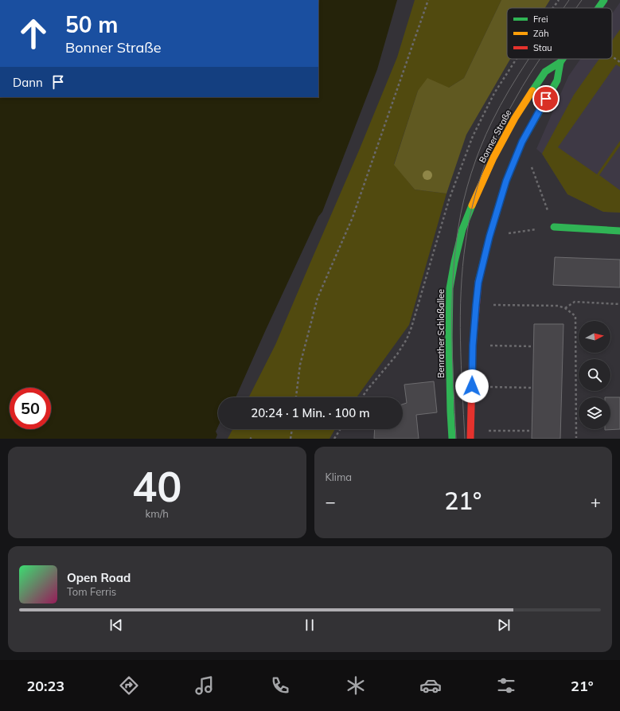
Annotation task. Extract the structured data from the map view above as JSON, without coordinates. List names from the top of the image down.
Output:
{
  "streets": {
    "main road": ["Bonner Straße", "Benrather Schloßallee"]
  },
  "crossings": [
    ["Bonner Straße", "Benrather Schloßallee"]
  ],
  "legend": ["Frei", "Zäh", "Stau"],
  "north": "right",
  "page": {
    "turn": ["50 m", "Bonner Straße"],
    "then": "Dann",
    "limit": "50",
    "trip": "20:24 · 1 Min. · 100 m",
    "tile": [
      ["40", "km/h"],
      "Klima"
    ],
    "heat": ["−", "21°", "+"],
    "song": ["Open Road", "Tom Ferris"],
    "tabs": ["20:23", "21°"]
  }
}
